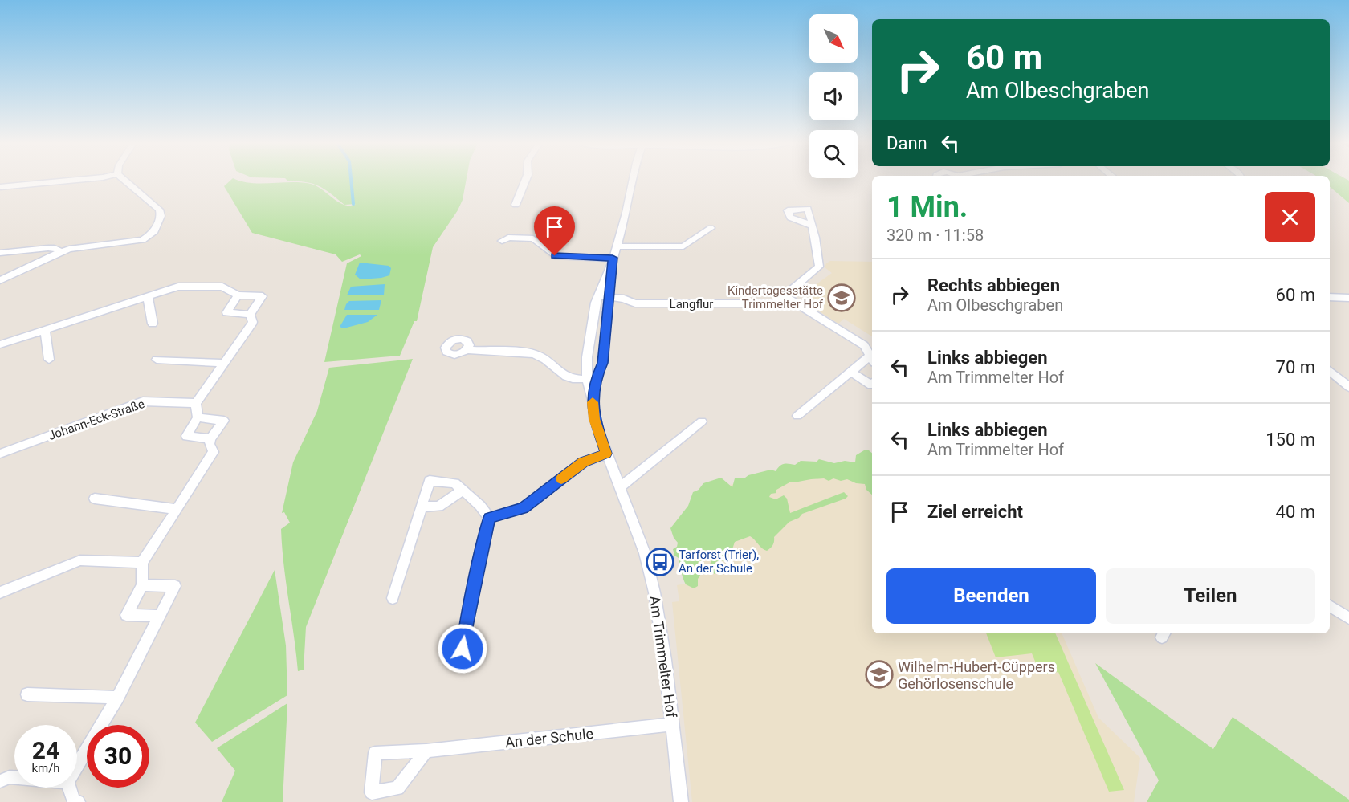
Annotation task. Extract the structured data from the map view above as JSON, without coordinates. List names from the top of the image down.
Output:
{
  "streets": {
    "street": [
      "Langflur",
      "Johann-Eck-Straße",
      "Am Trimmelter Hof",
      "An der Schule"
    ]
  },
  "crossings": [
    ["Langflur", "Am Trimmelter Hof"],
    ["Am Trimmelter Hof", "An der Schule"]
  ],
  "places": {
    "school or university": ["Kindertagesstätte Trimmelter Hof", "Wilhelm-Hubert-Cüppers Gehörlosenschule"],
    "bus stop": ["Tarforst (Trier), An der Schule"]
  },
  "north": "bottom right",
  "page": {
    "turn": ["60 m", "Am Olbeschgraben"],
    "then": "Dann",
    "heading": ["1 Min.", "320 m · 11:58"],
    "list": [
      {
        "name": "Rechts abbiegen",
        "note": "Am Olbeschgraben",
        "value": "60 m"
      },
      {
        "name": "Links abbiegen",
        "note": "Am Trimmelter Hof",
        "value": "70 m"
      },
      {
        "name": "Links abbiegen",
        "note": "Am Trimmelter Hof",
        "value": "150 m"
      },
      {
        "name": "Ziel erreicht",
        "value": "40 m"
      }
    ],
    "buttons": ["Beenden", "Teilen"],
    "speed": "24 km/h",
    "limit": "30"
  }
}
